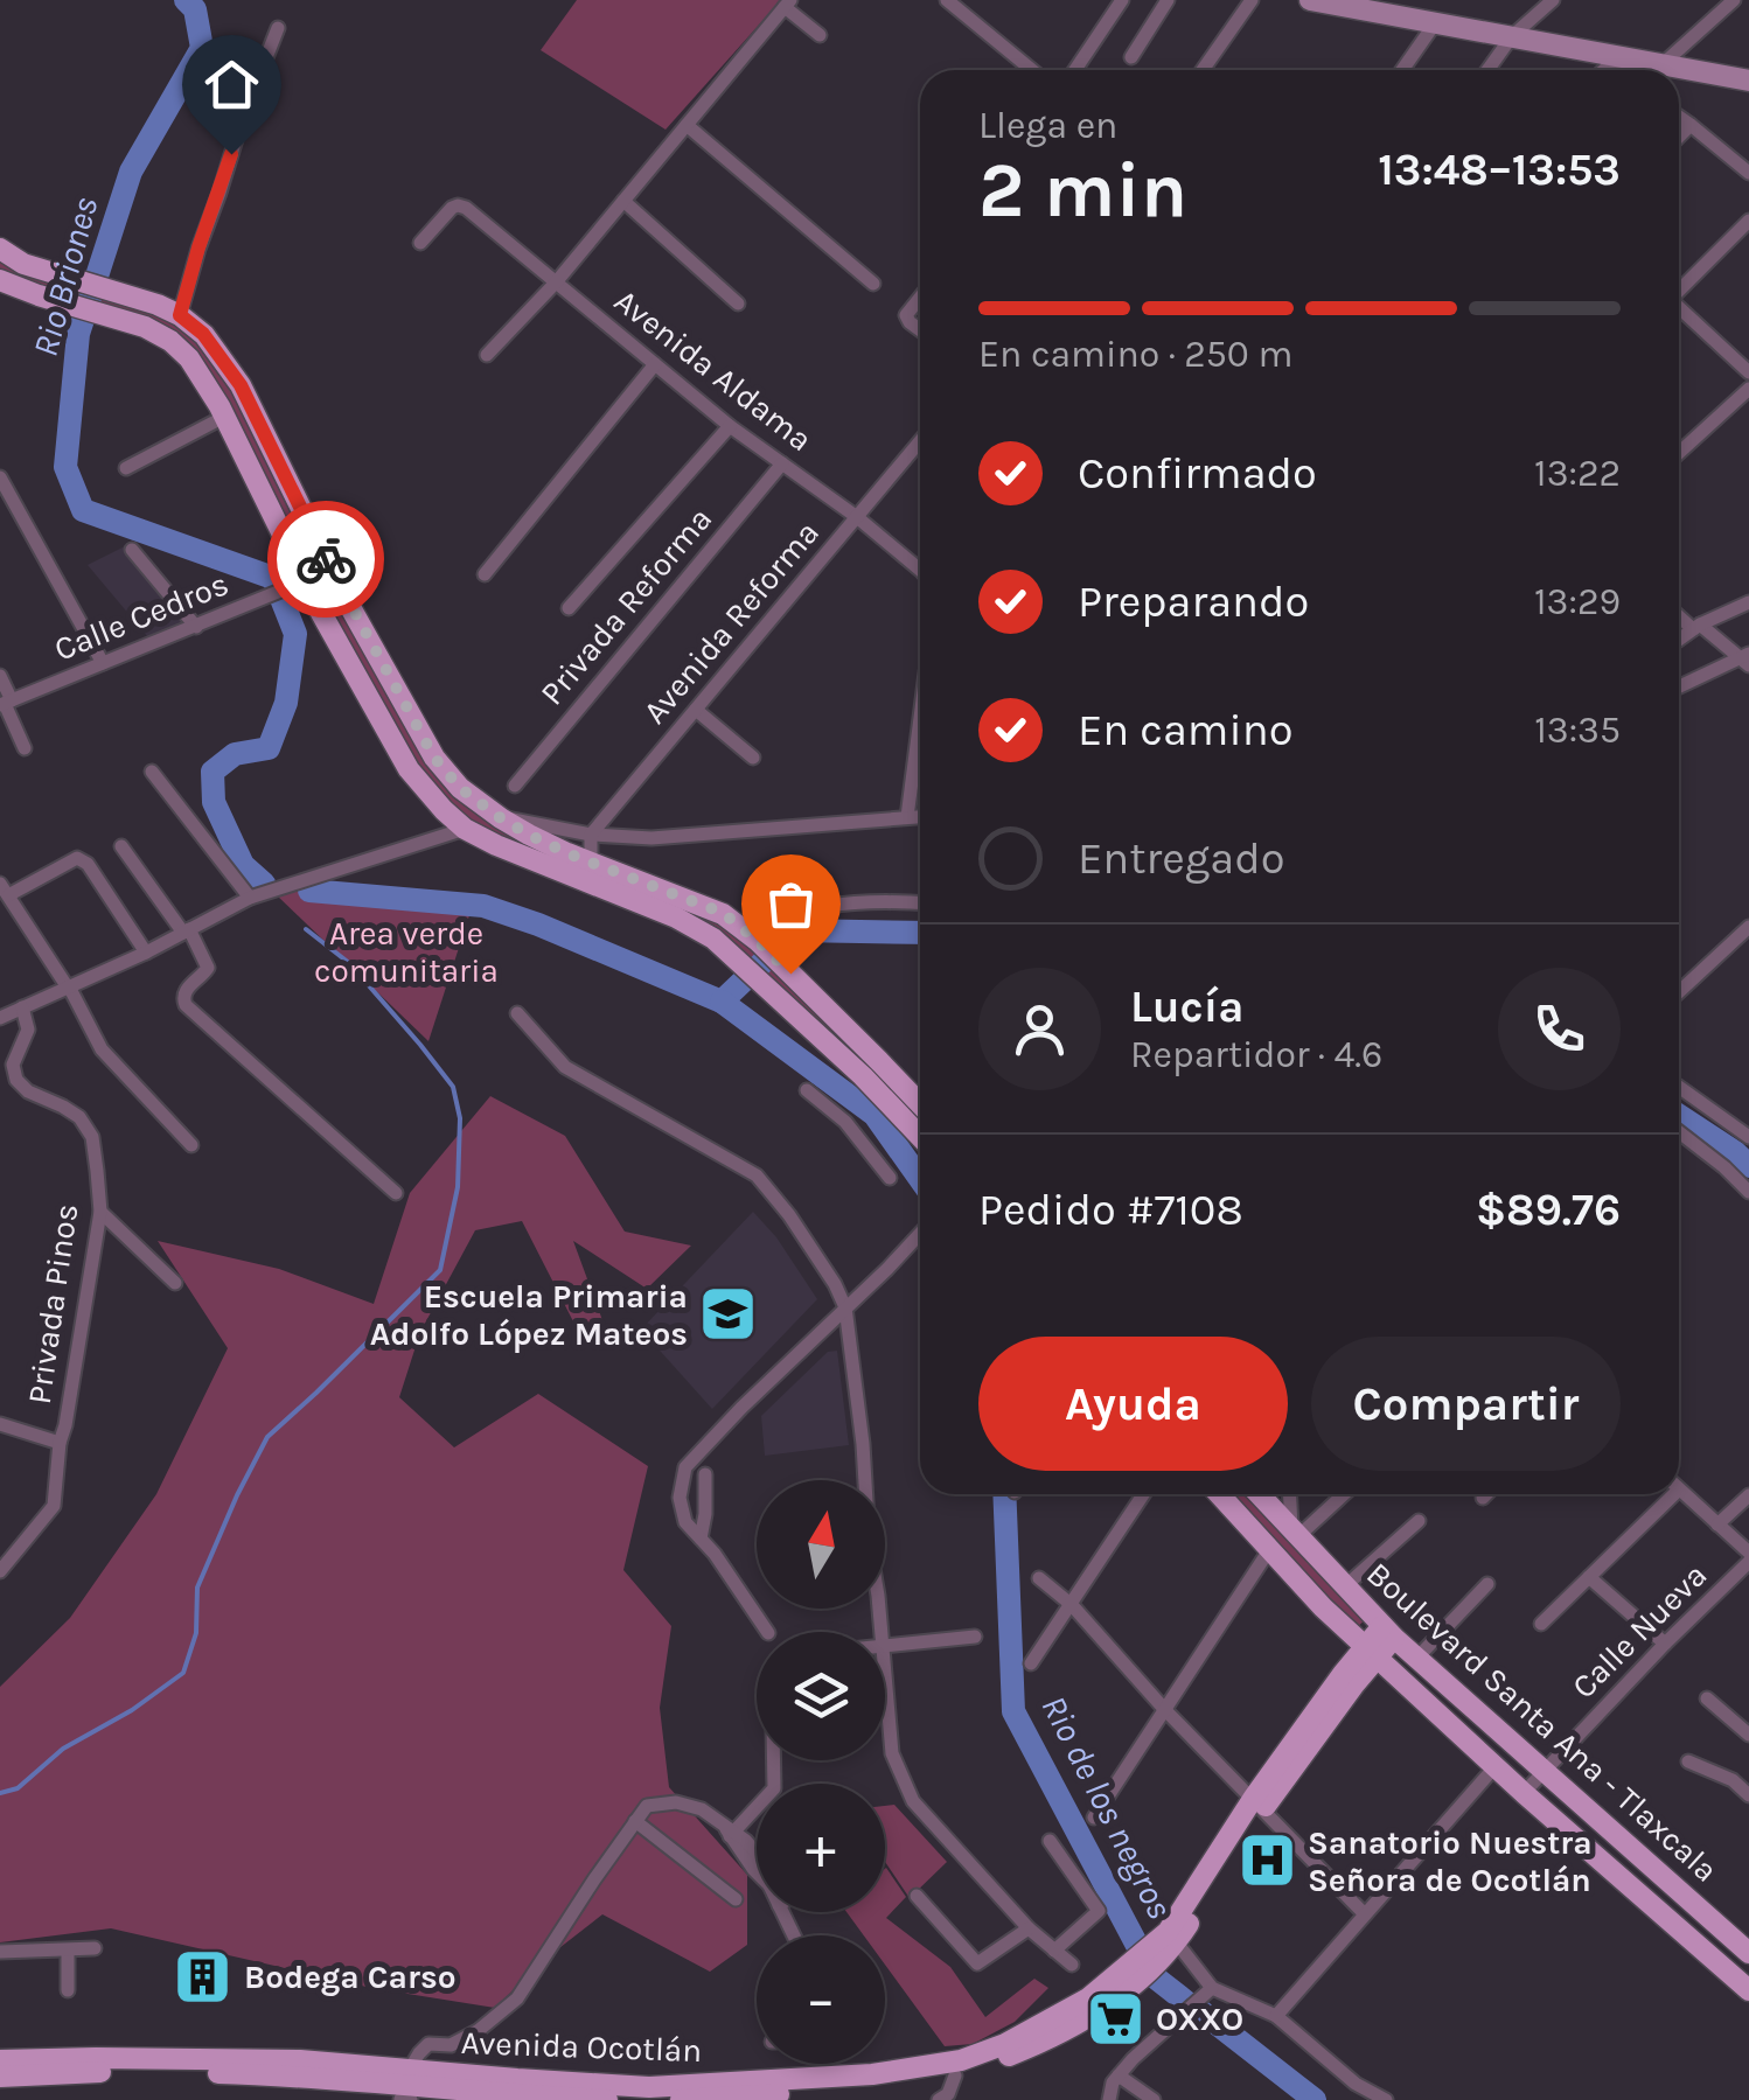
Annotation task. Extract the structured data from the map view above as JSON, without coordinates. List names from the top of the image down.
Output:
{
  "streets": {
    "main road": ["Boulevard Santa Ana - Tlaxcala", "Avenida Ocotlán"],
    "street": [
      "Avenida Aldama",
      "Privada Reforma",
      "Calle Cedros",
      "Avenida Reforma",
      "Privada Pinos",
      "Calle Nueva"
    ]
  },
  "crossings": [
    ["Avenida Aldama", "Privada Reforma"],
    ["Avenida Aldama", "Avenida Reforma"],
    ["Calle Nueva", "Boulevard Santa Ana - Tlaxcala"],
    ["Boulevard Santa Ana - Tlaxcala", "Avenida Ocotlán"]
  ],
  "water": ["Rio Briones", "Rio de los negros"],
  "parks": ["Area verde comunitaria"],
  "places": {
    "school or university": ["Escuela Primaria Adolfo López Mateos"],
    "hospital": ["Sanatorio Nuestra Señora de Ocotlán"],
    "building": ["Bodega Carso"],
    "supermarket": ["OXXO"]
  },
  "north": "top",
  "page": {
    "heading": ["2 min", "Llega en", "13:48–13:53"],
    "panel": [
      "Lucía",
      "Repartidor · 4.6",
      "Pedido #7108",
      "$89.76"
    ],
    "bar": "En camino · 250 m",
    "list": [
      ["Confirmado", "13:22"],
      ["Preparando", "13:29"],
      ["En camino", "13:35"],
      "Entregado"
    ],
    "buttons": ["Ayuda", "Compartir"],
    "map_buttons": ["+", "−"]
  }
}
